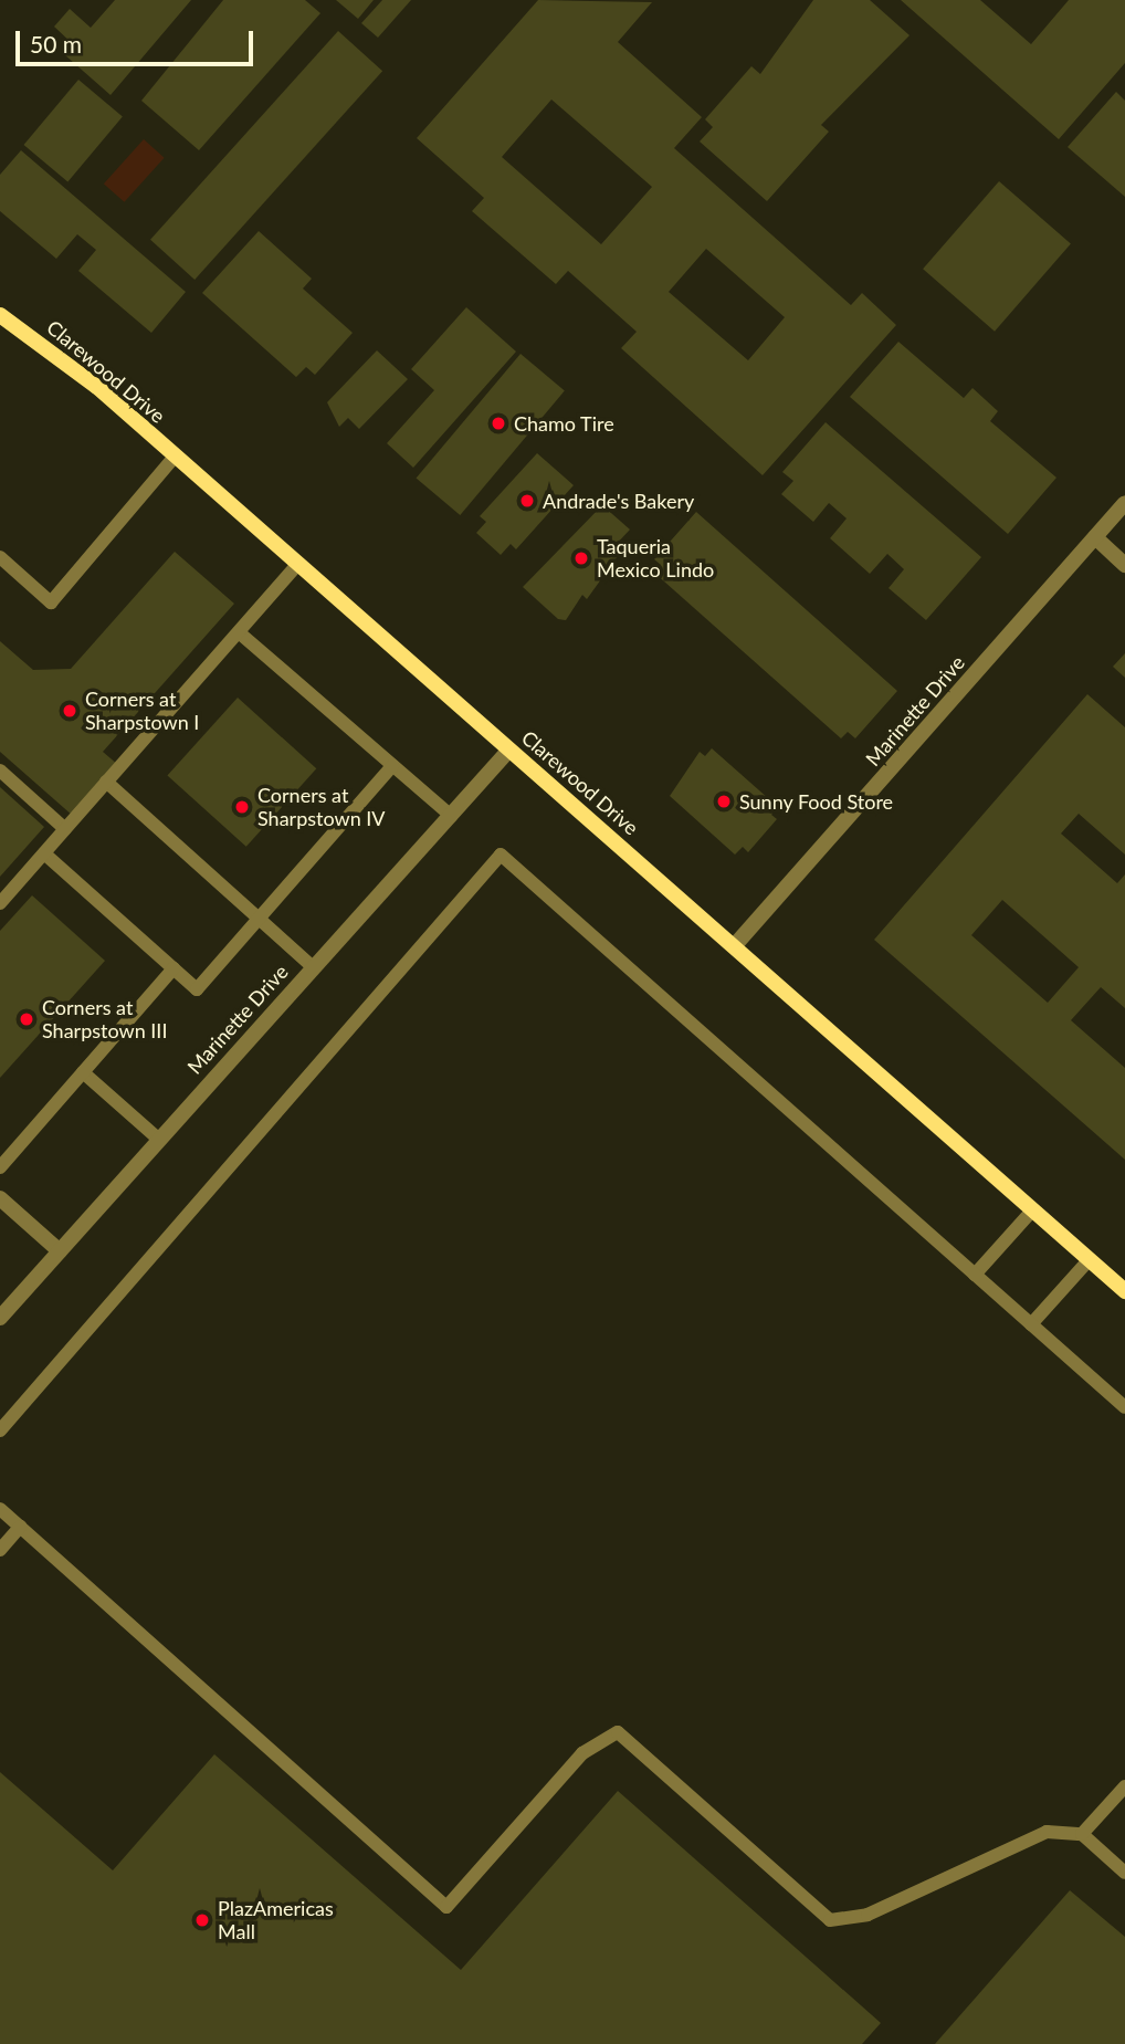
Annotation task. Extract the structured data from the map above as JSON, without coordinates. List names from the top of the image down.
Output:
{
  "streets": {
    "street": ["Clarewood Drive", "Marinette Drive"]
  },
  "crossings": [
    ["Clarewood Drive", "Marinette Drive"]
  ],
  "places": [
    "Chamo Tire",
    "Andrade's Bakery",
    "Taqueria Mexico Lindo",
    "Corners at Sharpstown I",
    "Sunny Food Store",
    "Corners at Sharpstown IV",
    "Corners at Sharpstown III",
    "PlazAmericas Mall"
  ],
  "scale_bar": "50 m"
}
